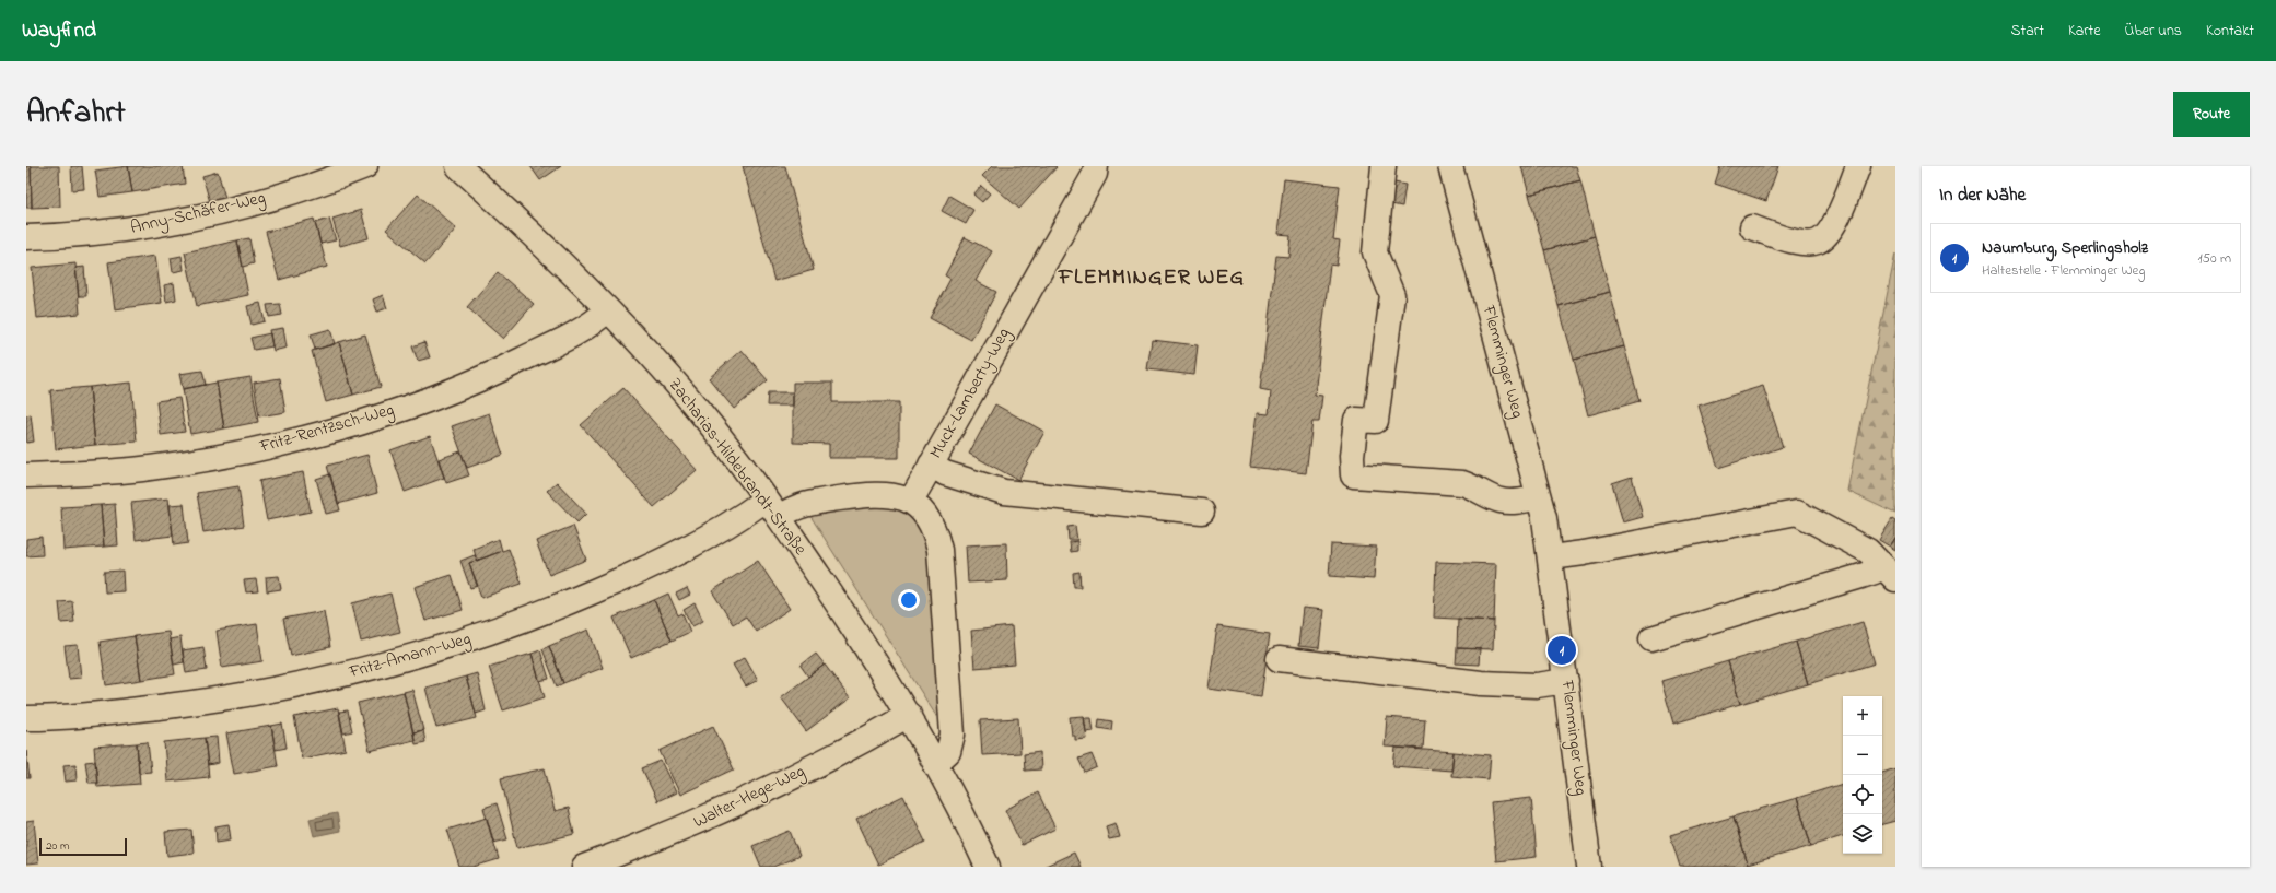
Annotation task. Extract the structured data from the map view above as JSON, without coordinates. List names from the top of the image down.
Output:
{
  "streets": {
    "street": [
      "Anny-Schäfer-Weg",
      "Flemminger Weg",
      "Muck-Lamberty-Weg",
      "Fritz-Rentzsch-Weg",
      "Zacharias-Hildebrandt-Straße",
      "Fritz-Amann-Weg",
      "Walter-Hege-Weg"
    ]
  },
  "crossings": [
    ["Fritz-Rentzsch-Weg", "Zacharias-Hildebrandt-Straße"],
    ["Zacharias-Hildebrandt-Straße", "Fritz-Amann-Weg"],
    ["Zacharias-Hildebrandt-Straße", "Walter-Hege-Weg"]
  ],
  "districts": ["FLEMMINGER WEG"],
  "scale_bar": "20 m",
  "page": {
    "header": "Wayfind",
    "nav": [
      "Start",
      "Karte",
      "Über uns",
      "Kontakt"
    ],
    "title": "Anfahrt",
    "buttons": "Route",
    "heading": "In der Nähe",
    "list": [
      {
        "mark": "1",
        "name": "Naumburg, Sperlingsholz",
        "note": "Haltestelle · Flemminger Weg",
        "value": "150 m"
      }
    ],
    "pins": "1",
    "map_buttons": ["+", "−"],
    "scale": "20 m"
  }
}
